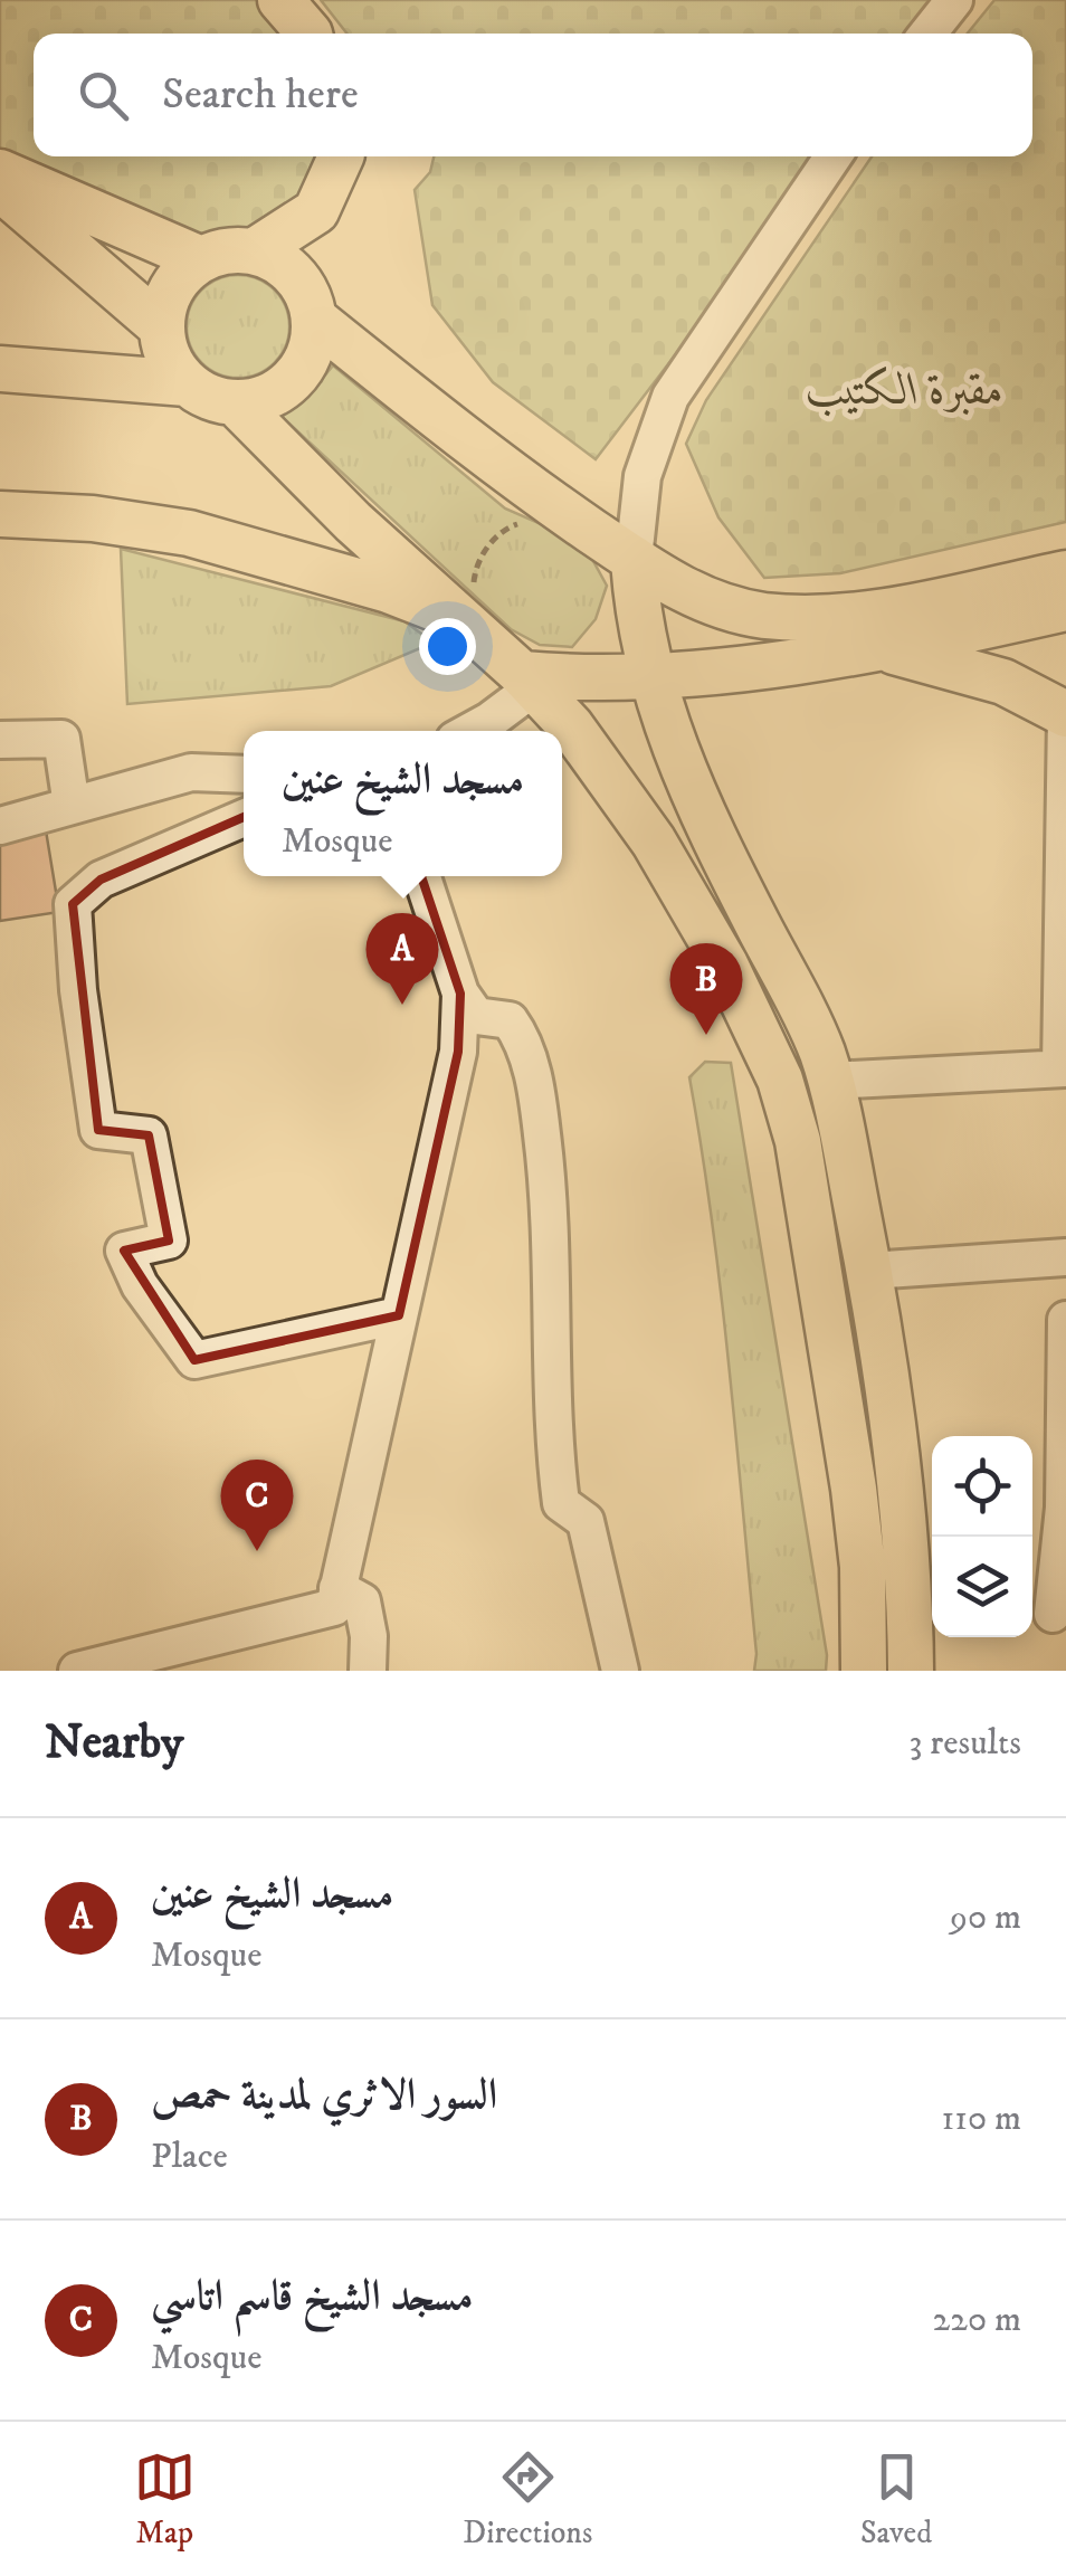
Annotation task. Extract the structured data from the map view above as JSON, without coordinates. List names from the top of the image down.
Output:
{
  "parks": ["مقبرة الكتيب"],
  "page": {
    "search": "Search here",
    "popup": ["مسجد الشيخ عنين", "Mosque"],
    "pins": ["A", "B", "C"],
    "heading": ["Nearby", "3 results"],
    "list": [
      {
        "mark": "A",
        "name": "مسجد الشيخ عنين",
        "note": "Mosque",
        "value": "90 m"
      },
      {
        "mark": "B",
        "name": "السور الاثري لمدينة حمص",
        "note": "Place",
        "value": "110 m"
      },
      {
        "mark": "C",
        "name": "مسجد الشيخ قاسم اتاسي",
        "note": "Mosque",
        "value": "220 m"
      }
    ],
    "nav": ["Map", "Directions", "Saved"]
  }
}
